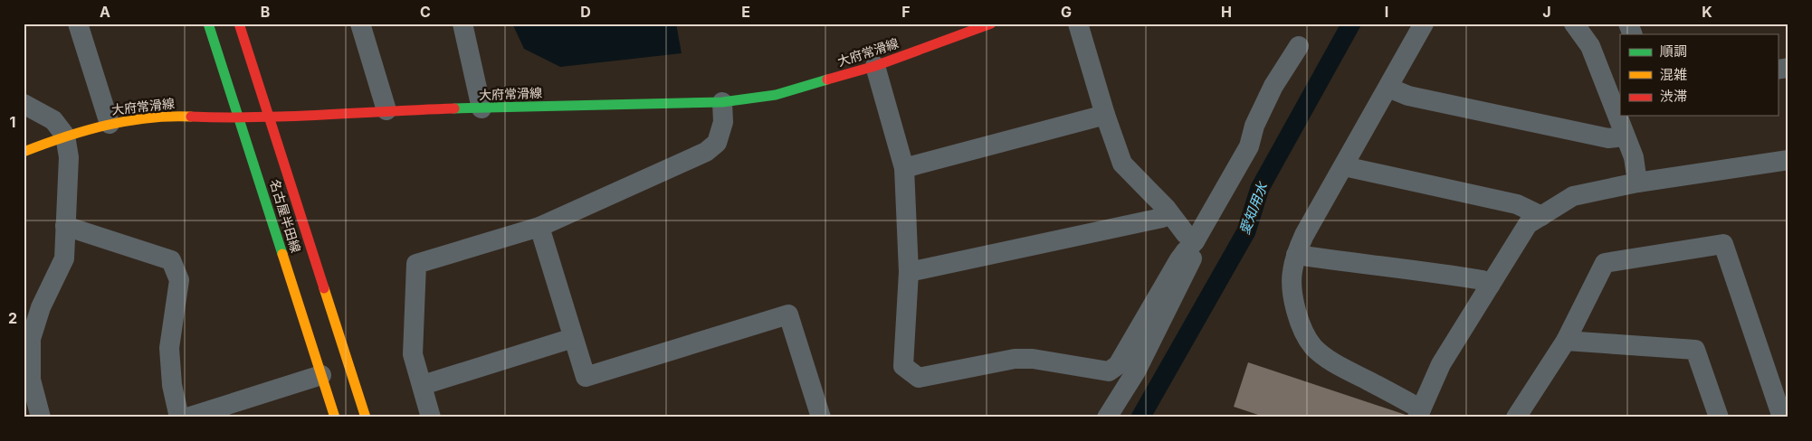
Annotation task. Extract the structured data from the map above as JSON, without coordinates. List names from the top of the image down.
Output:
{
  "streets": {
    "main road": ["大府常滑線", "名古屋半田線"]
  },
  "crossings": [
    ["大府常滑線", "名古屋半田線"]
  ],
  "water": ["愛知用水"],
  "legend": ["順調", "混雑", "渋滞"],
  "grid": {
    "columns": [
      "A",
      "B",
      "C",
      "D",
      "E",
      "F",
      "G",
      "H",
      "I",
      "J",
      "K"
    ],
    "rows": ["1", "2"]
  }
}
